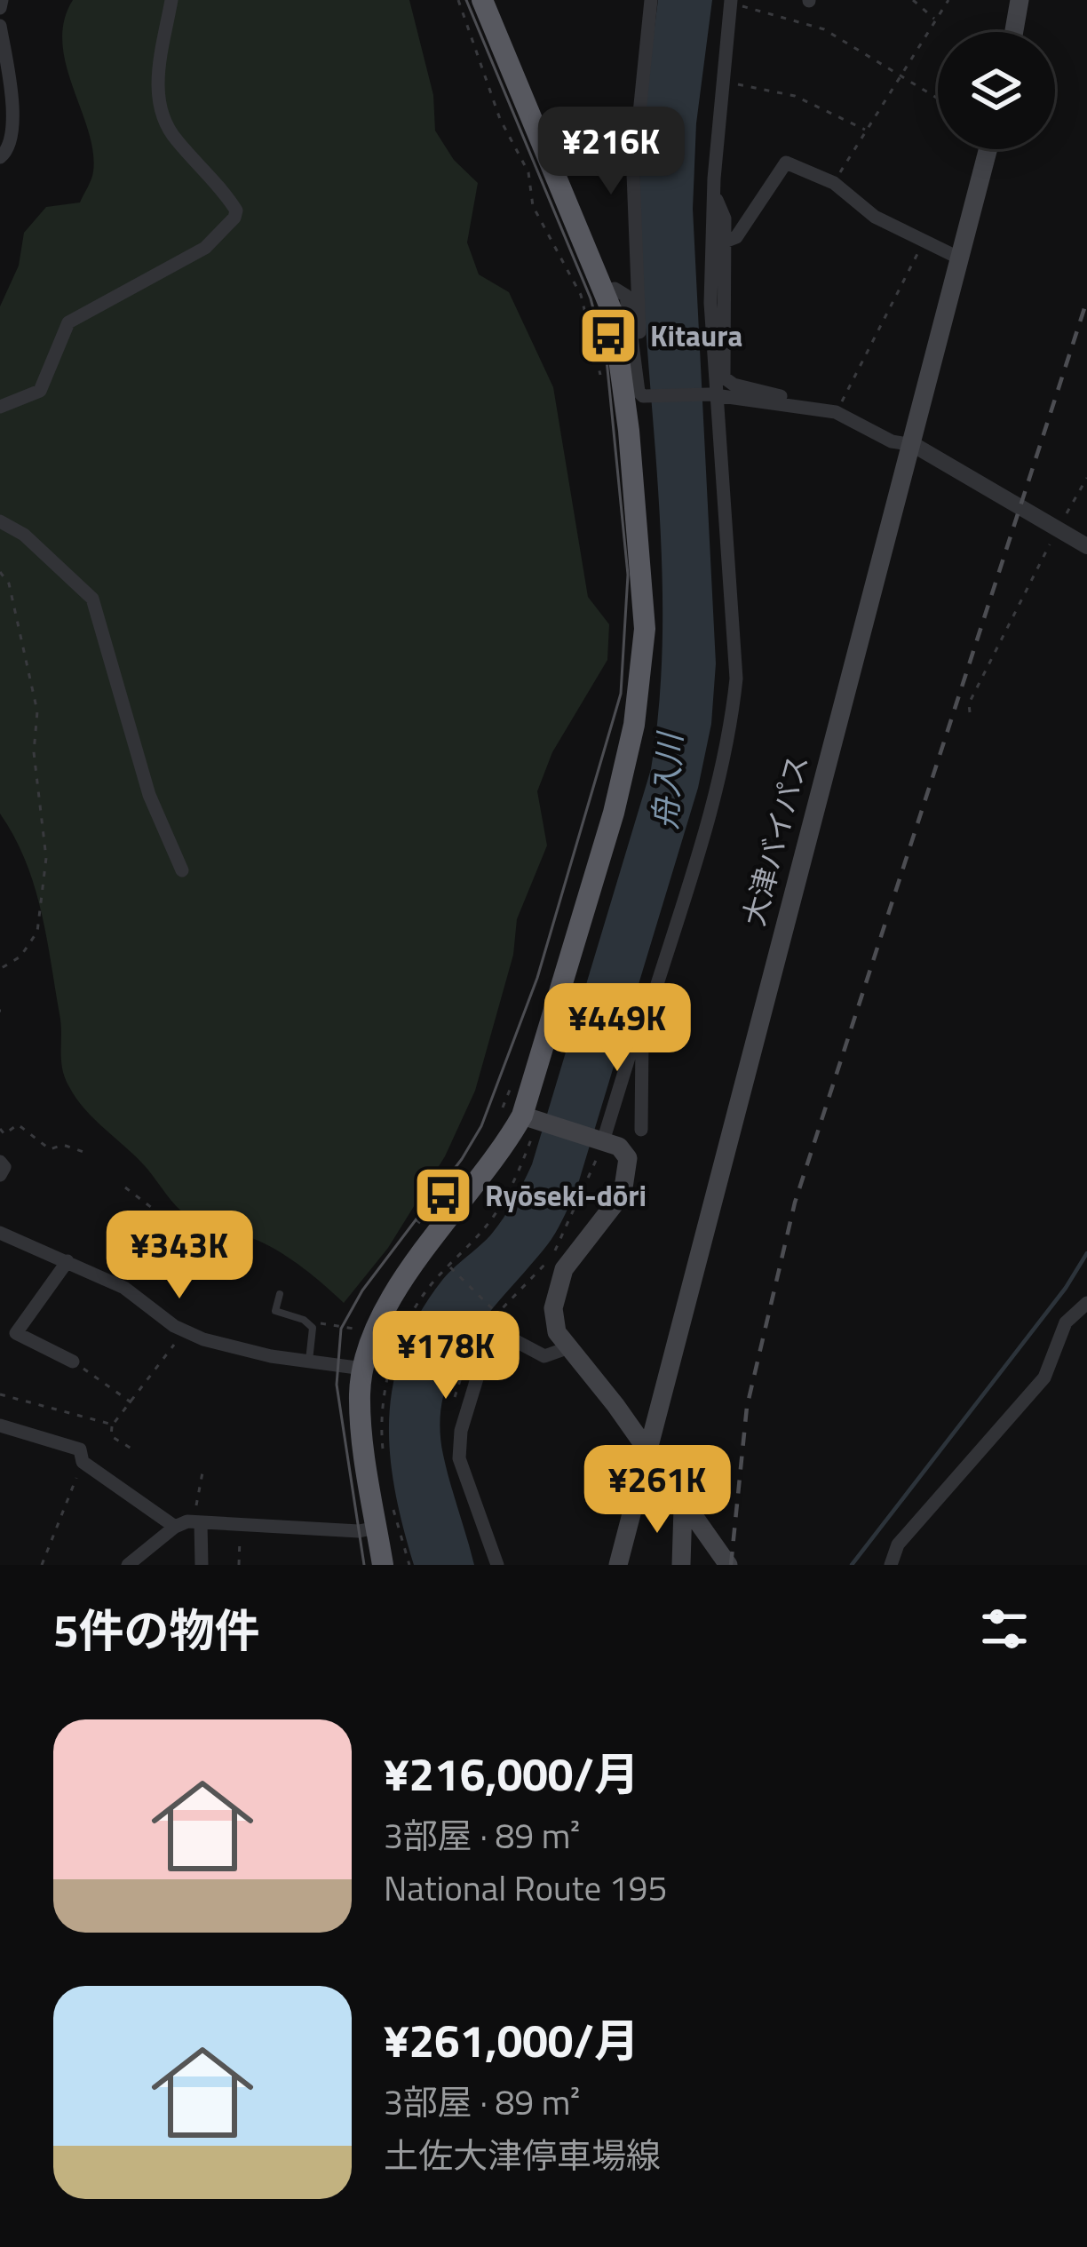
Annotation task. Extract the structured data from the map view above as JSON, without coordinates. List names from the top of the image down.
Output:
{
  "streets": {
    "main road": ["大津バイパス"]
  },
  "water": ["舟入川"],
  "places": {
    "bus stop": ["Kitaura", "Ryōseki-dōri"]
  },
  "page": {
    "price": [
      "¥216K",
      "¥449K",
      "¥343K",
      "¥178K",
      "¥261K"
    ],
    "heading": "5件の物件",
    "list": [
      {
        "name": "¥216,000/月",
        "note": "3部屋 · 89 m² · National Route 195"
      },
      {
        "name": "¥261,000/月",
        "note": "3部屋 · 89 m² · 土佐大津停車場線"
      }
    ]
  }
}
